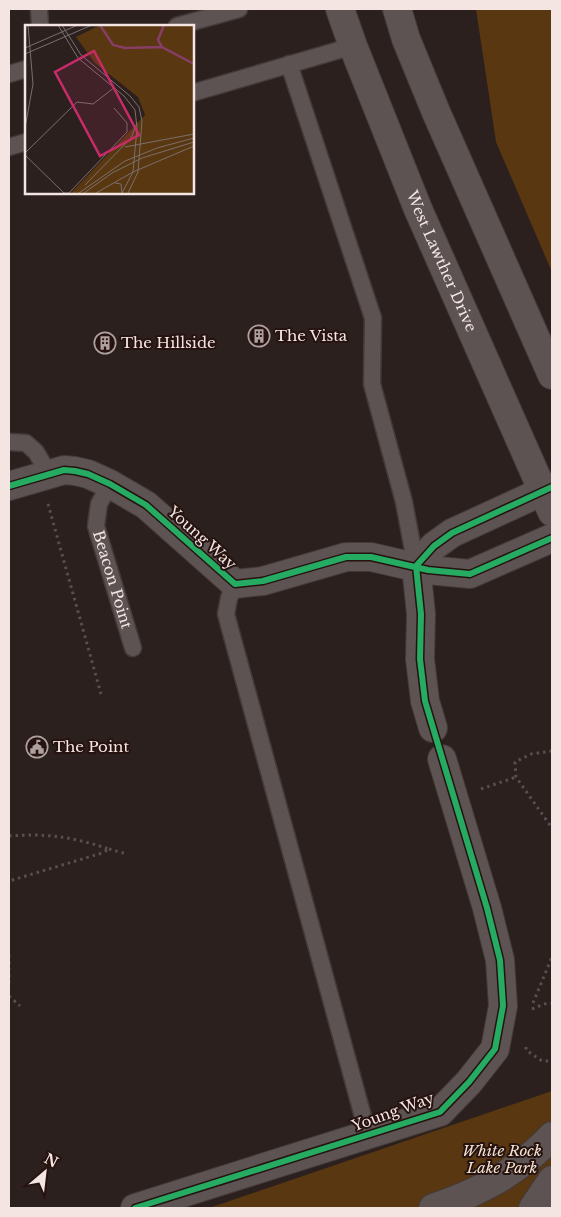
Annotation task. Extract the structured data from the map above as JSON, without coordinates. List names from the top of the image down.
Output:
{
  "streets": {
    "street": ["West Lawther Drive", "Young Way"],
    "lane": ["Beacon Point"]
  },
  "crossings": [
    ["Young Way", "Beacon Point"]
  ],
  "parks": ["White Rock Lake Park"],
  "places": {
    "building": ["The Vista", "The Hillside"],
    "public building": ["The Point"]
  },
  "north": "top right"
}
